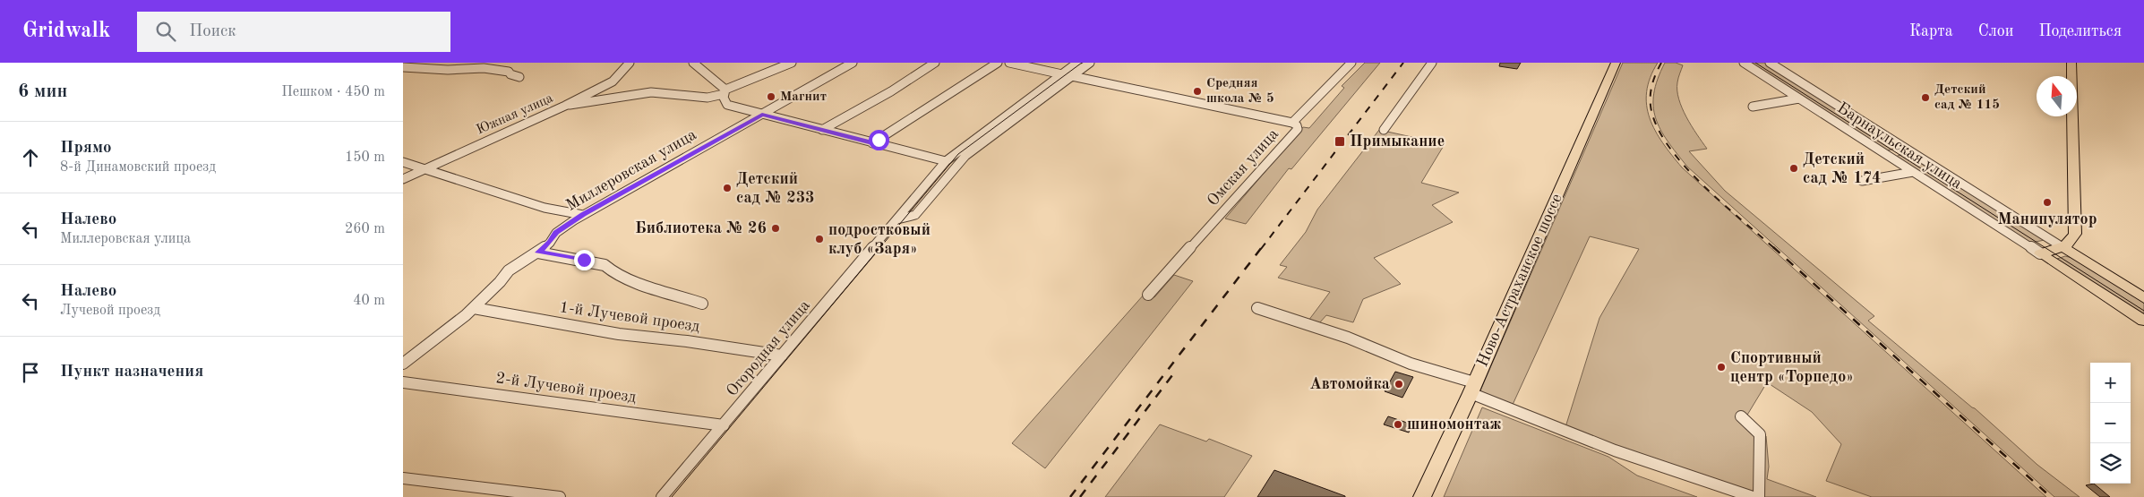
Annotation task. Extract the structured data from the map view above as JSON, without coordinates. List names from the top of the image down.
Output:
{
  "streets": {
    "main road": ["Ново-Астраханское шоссе"],
    "street": [
      "Южная улица",
      "Барнаульская улица",
      "Омская улица",
      "Миллеровская улица",
      "1-й Лучевой проезд",
      "Огородная улица",
      "2-й Лучевой проезд"
    ]
  },
  "crossings": [
    ["Миллеровская улица", "1-й Лучевой проезд"],
    ["1-й Лучевой проезд", "Огородная улица"],
    ["Огородная улица", "2-й Лучевой проезд"]
  ],
  "places": {
    "other": [
      "Средняя школа № 5",
      "Магнит",
      "Детский сад № 115",
      "Детский сад № 174",
      "Детский сад № 233",
      "Манипулятор",
      "Библиотека № 26",
      "подростковый клуб «Заря»",
      "Спортивный центр «Торпедо»",
      "Автомойка",
      "шиномонтаж"
    ],
    "transit": ["Примыкание"]
  },
  "north": "top",
  "page": {
    "header": "Gridwalk",
    "search": "Поиск",
    "nav": ["Карта", "Слои", "Поделиться"],
    "heading": ["6 мин", "Пешком · 450 m"],
    "list": [
      ["Прямо", "8-й Динамовский проезд", "150 m"],
      ["Налево", "Миллеровская улица", "260 m"],
      ["Налево", "Лучевой проезд", "40 m"],
      "Пункт назначения"
    ],
    "map_buttons": ["+", "−"]
  }
}
